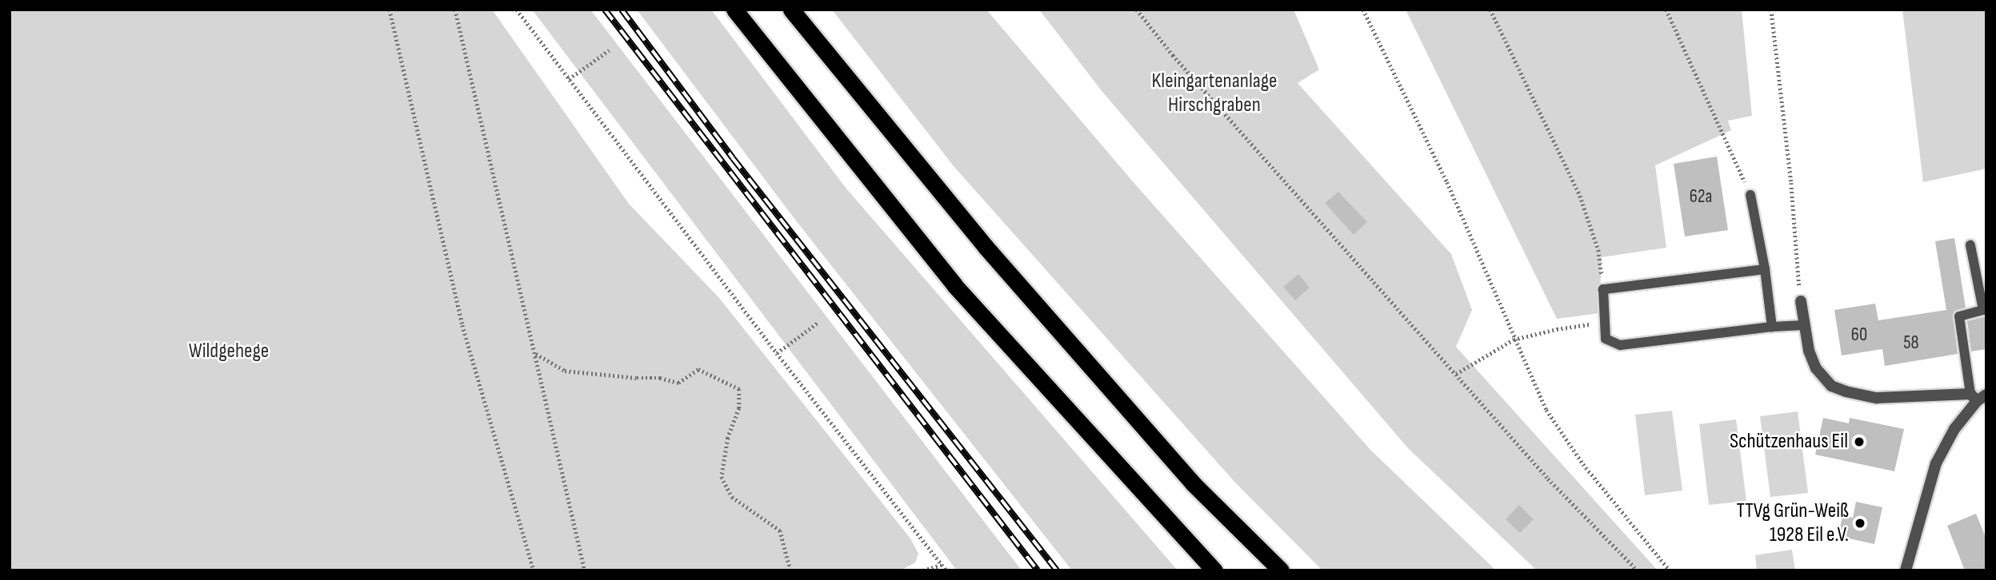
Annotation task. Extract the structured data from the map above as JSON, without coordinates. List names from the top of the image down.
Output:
{
  "parks": ["Kleingartenanlage Hirschgraben", "Wildgehege"],
  "places": ["Schützenhaus Eil", "TTVg Grün-Weiß 1928 Eil e.V."],
  "house_numbers": ["62a", "60", "58"]
}
